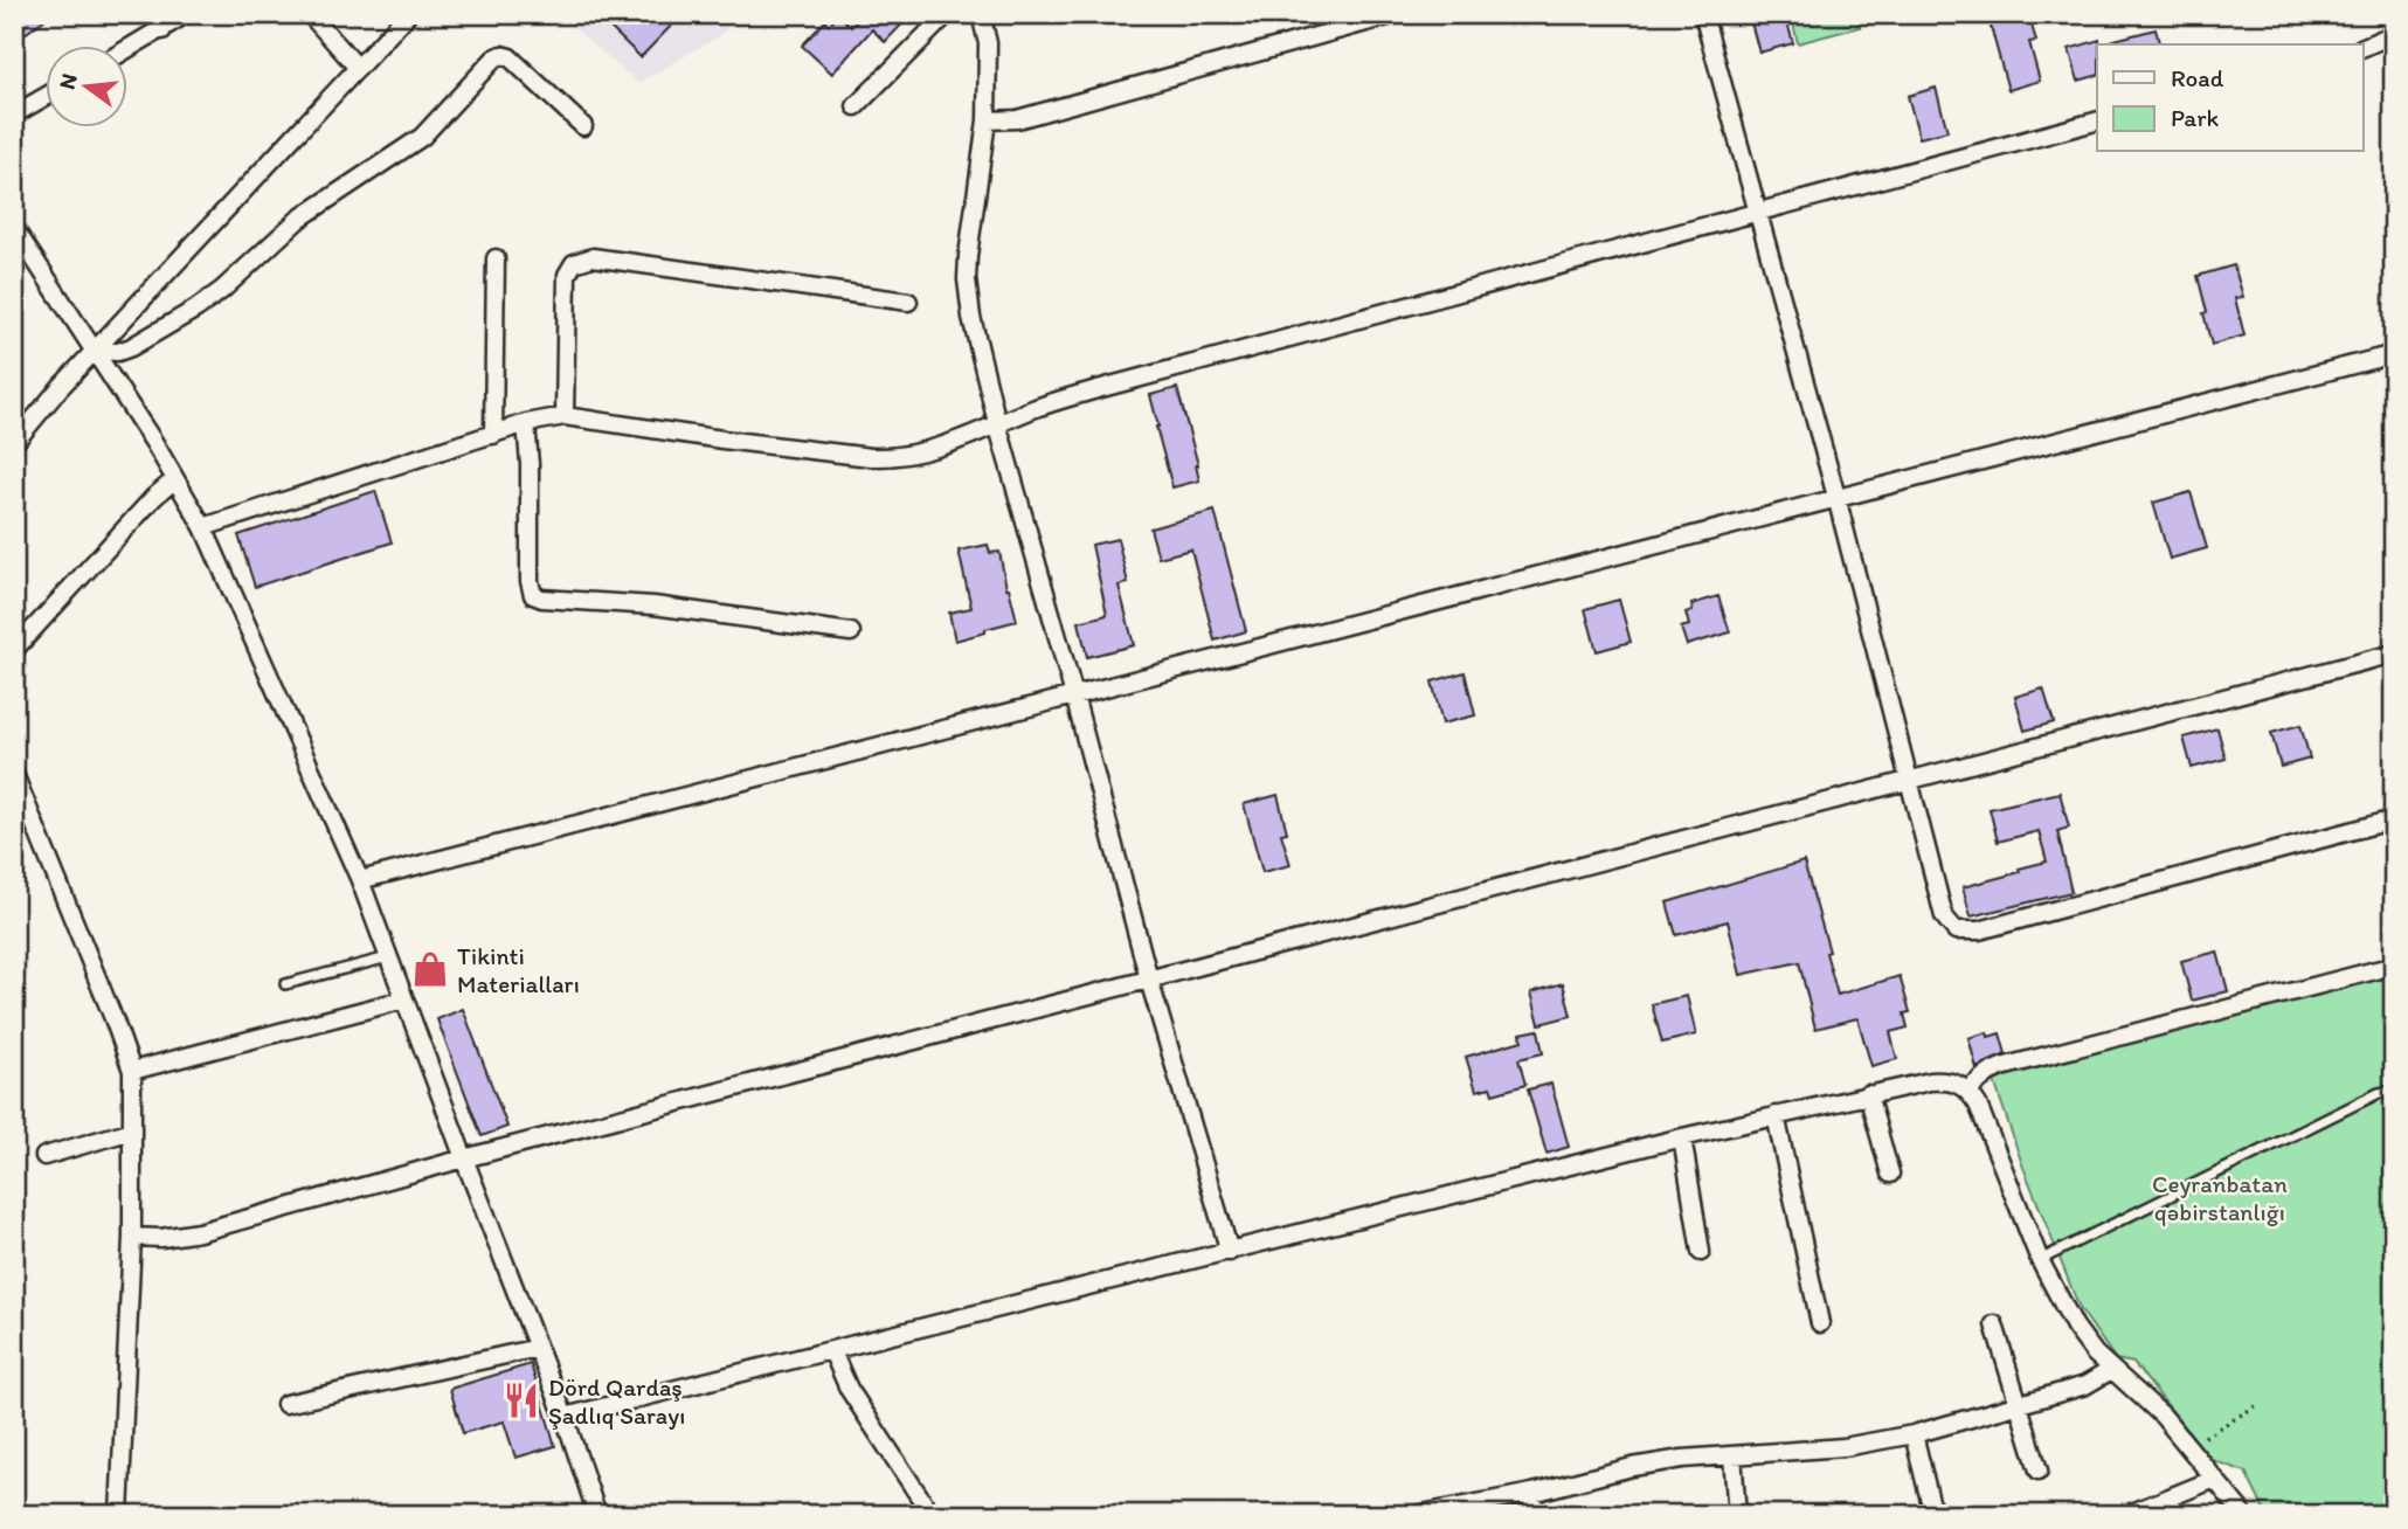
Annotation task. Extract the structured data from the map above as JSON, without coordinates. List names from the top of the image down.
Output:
{
  "parks": ["Ceyranbatan qəbirstanlığı"],
  "places": {
    "shop": ["Tikinti Materialları"],
    "restaurant": ["Dörd Qardaş Şadlıq Sarayı"]
  },
  "legend": ["Road", "Park"],
  "north": "left"
}
